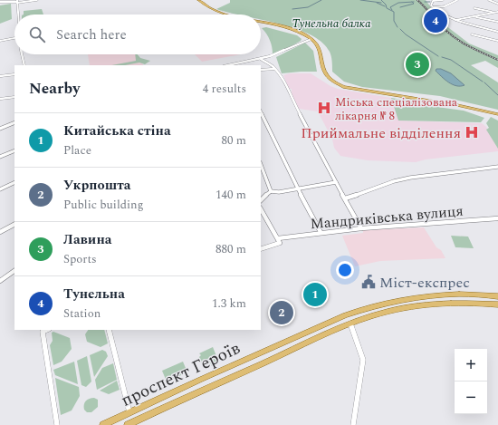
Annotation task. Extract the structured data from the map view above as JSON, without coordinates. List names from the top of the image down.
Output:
{
  "streets": {
    "main road": ["проспект Героїв"],
    "street": ["Мандриківська вулиця"]
  },
  "parks": ["Тунельна балка"],
  "places": {
    "hospital": ["Міська спеціалізована лікарня № 8", "Приймальне відділення"],
    "public building": ["Міст-експрес"]
  },
  "page": {
    "pins": [
      "4",
      "3",
      "1",
      "2"
    ],
    "search": "Search here",
    "heading": ["Nearby", "4 results"],
    "list": [
      {
        "mark": "1",
        "name": "Китайська стіна",
        "note": "Place",
        "value": "80 m"
      },
      {
        "mark": "2",
        "name": "Укрпошта",
        "note": "Public building",
        "value": "140 m"
      },
      {
        "mark": "3",
        "name": "Лавина",
        "note": "Sports",
        "value": "880 m"
      },
      {
        "mark": "4",
        "name": "Тунельна",
        "note": "Station",
        "value": "1.3 km"
      }
    ],
    "map_buttons": ["+", "−"]
  }
}
